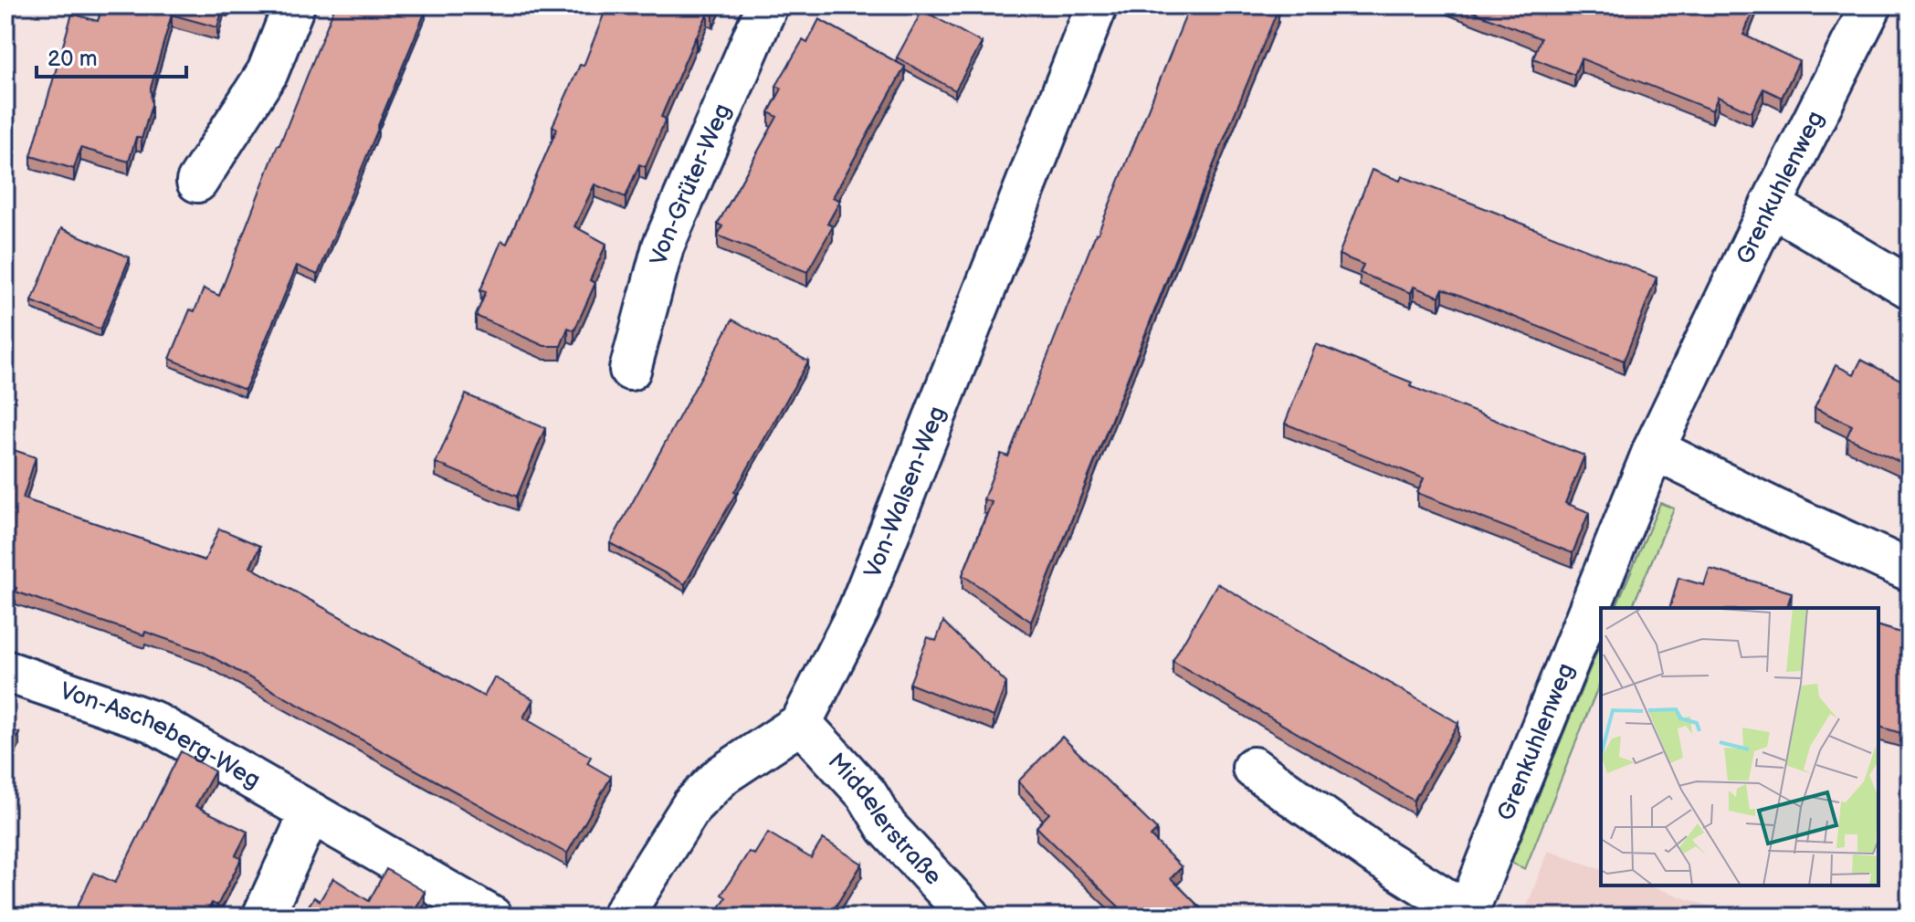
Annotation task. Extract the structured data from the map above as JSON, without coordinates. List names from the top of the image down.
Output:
{
  "streets": {
    "street": [
      "Von-Grüter-Weg",
      "Grenkuhlenweg",
      "Von-Walsen-Weg",
      "Von-Ascheberg-Weg",
      "Middelerstraße"
    ]
  },
  "crossings": [
    ["Von-Walsen-Weg", "Middelerstraße"]
  ],
  "scale_bar": "20 m"
}
